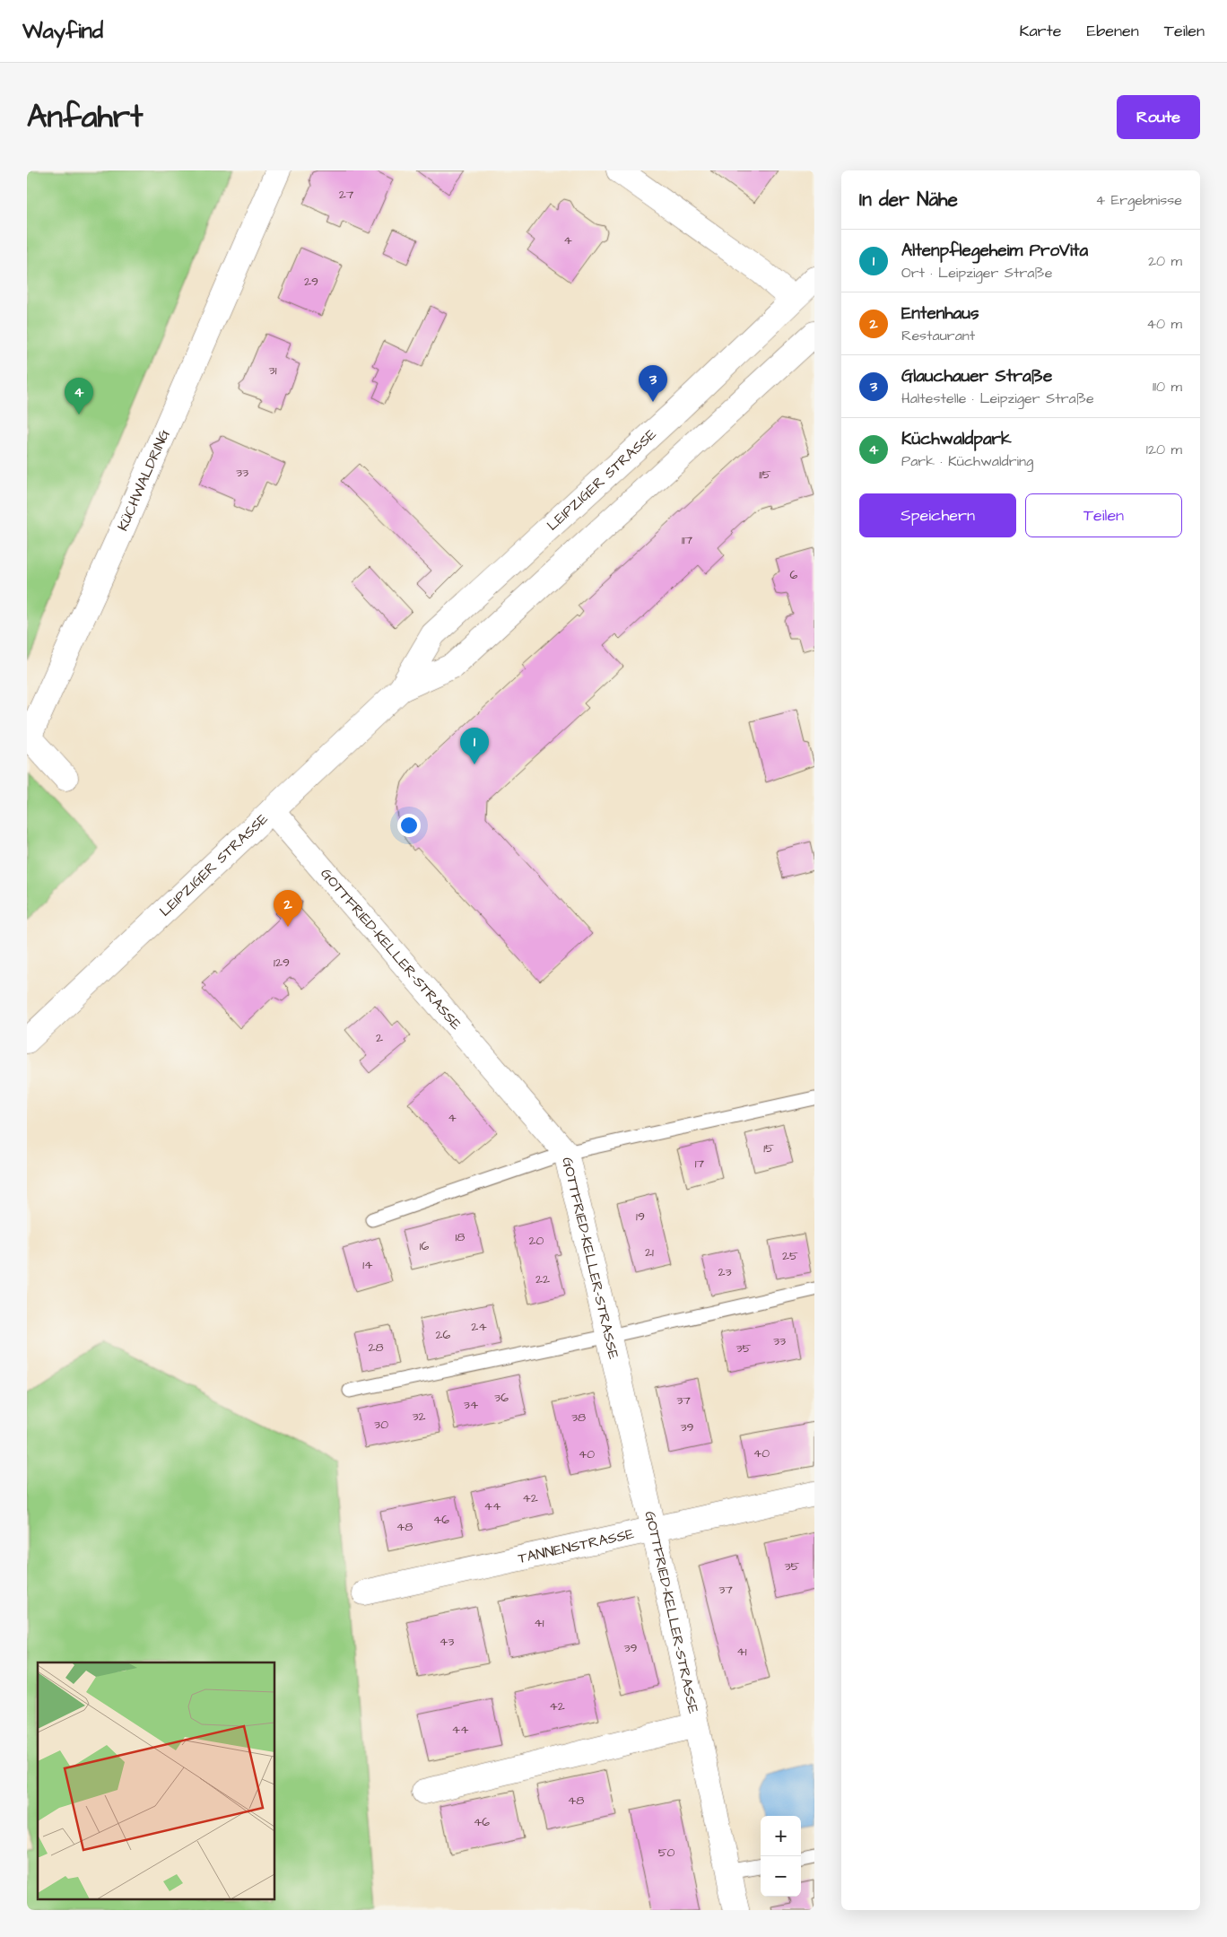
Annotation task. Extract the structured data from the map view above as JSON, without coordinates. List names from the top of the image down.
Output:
{
  "streets": {
    "street": [
      "KÜCHWALDRING",
      "LEIPZIGER STRASSE",
      "GOTTFRIED-KELLER-STRASSE",
      "TANNENSTRASSE"
    ]
  },
  "crossings": [
    ["LEIPZIGER STRASSE", "GOTTFRIED-KELLER-STRASSE"],
    ["GOTTFRIED-KELLER-STRASSE", "TANNENSTRASSE"]
  ],
  "house_numbers": [
    "27",
    "4",
    "29",
    "31",
    "33",
    "115",
    "117",
    "6",
    "129",
    "2",
    "4",
    "15",
    "17",
    "19",
    "18",
    "20",
    "16",
    "21",
    "25",
    "14",
    "23",
    "22",
    "24",
    "26",
    "33",
    "28",
    "35",
    "36",
    "37",
    "34",
    "32",
    "38",
    "30",
    "39",
    "40",
    "40",
    "42",
    "44",
    "46",
    "48",
    "35",
    "37",
    "41",
    "43",
    "39",
    "41",
    "42",
    "44",
    "48",
    "46",
    "50"
  ],
  "page": {
    "header": "Wayfind",
    "nav": ["Karte", "Ebenen", "Teilen"],
    "title": "Anfahrt",
    "buttons": [
      "Route",
      ["Speichern", "Teilen"]
    ],
    "heading": ["In der Nähe", "4 Ergebnisse"],
    "list": [
      {
        "mark": "1",
        "name": "Altenpflegeheim ProVita",
        "note": "Ort · Leipziger Straße",
        "value": "20 m"
      },
      {
        "mark": "2",
        "name": "Entenhaus",
        "note": "Restaurant",
        "value": "40 m"
      },
      {
        "mark": "3",
        "name": "Glauchauer Straße",
        "note": "Haltestelle · Leipziger Straße",
        "value": "110 m"
      },
      {
        "mark": "4",
        "name": "Küchwaldpark",
        "note": "Park · Küchwaldring",
        "value": "120 m"
      }
    ],
    "pins": [
      "3",
      "4",
      "1",
      "2"
    ],
    "map_buttons": ["+", "−"]
  }
}
